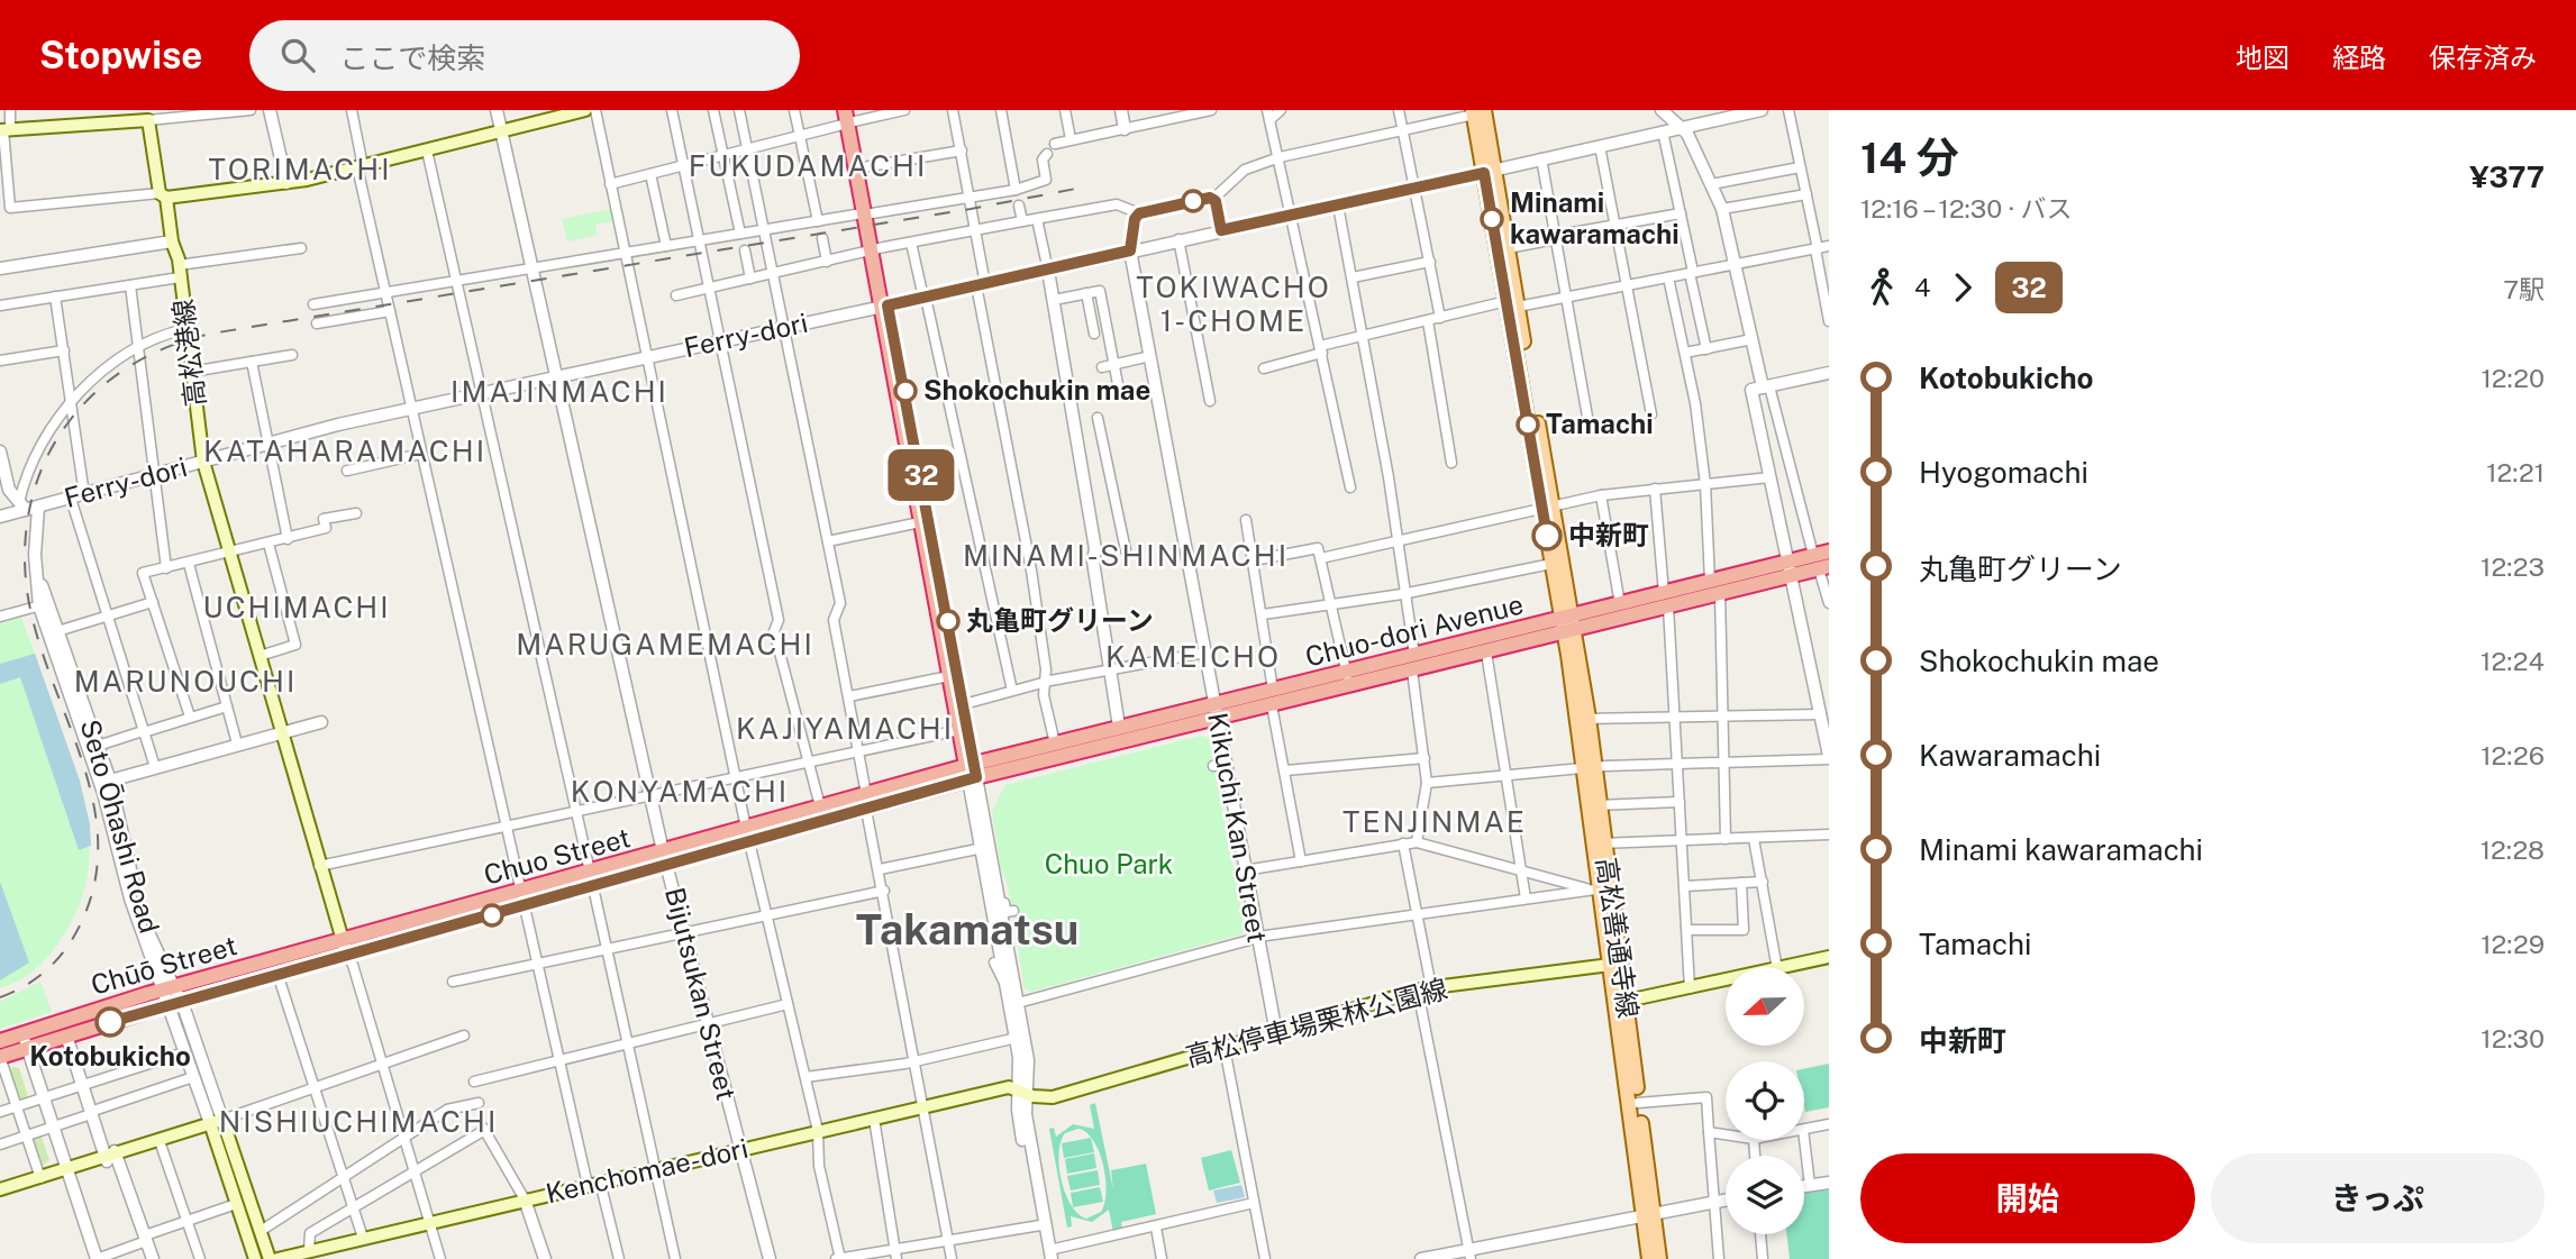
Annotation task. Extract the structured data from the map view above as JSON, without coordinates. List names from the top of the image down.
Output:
{
  "streets": {
    "highway": ["Chuo-dori Avenue", "Chuo Street", "Chūō Street"],
    "main road": [
      "高松港線",
      "Seto Ōhashi Road",
      "高松善通寺線",
      "高松停車場栗林公園線",
      "Kenchomae-dori"
    ],
    "street": ["Ferry-dori", "Kikuchi Kan Street", "Bijutsukan Street"]
  },
  "crossings": [
    ["Ferry-dori", "高松港線"],
    ["Ferry-dori", "Seto Ōhashi Road"],
    ["Ferry-dori", "Kikuchi Kan Street"],
    ["Ferry-dori", "Bijutsukan Street"],
    ["高松港線", "Chuo Street"],
    ["高松港線", "Chūō Street"],
    ["Chuo-dori Avenue", "Kikuchi Kan Street"],
    ["Chuo-dori Avenue", "Chuo Street"],
    ["Chuo-dori Avenue", "高松善通寺線"],
    ["Seto Ōhashi Road", "Chūō Street"],
    ["Kikuchi Kan Street", "高松停車場栗林公園線"],
    ["Chuo Street", "Chūō Street"],
    ["Chuo Street", "Bijutsukan Street"],
    ["高松善通寺線", "高松停車場栗林公園線"],
    ["Bijutsukan Street", "Kenchomae-dori"],
    ["高松停車場栗林公園線", "Kenchomae-dori"]
  ],
  "districts": [
    "FUKUDAMACHI",
    "TORIMACHI",
    "TOKIWACHO 1-CHOME",
    "IMAJINMACHI",
    "KATAHARAMACHI",
    "MINAMI-SHINMACHI",
    "UCHIMACHI",
    "MARUGAMEMACHI",
    "KAMEICHO",
    "MARUNOUCHI",
    "KAJIYAMACHI",
    "KONYAMACHI",
    "TENJINMAE",
    "Takamatsu",
    "NISHIUCHIMACHI"
  ],
  "parks": ["Chuo Park"],
  "places": [
    "Minami kawaramachi",
    "Shokochukin mae",
    "Tamachi",
    "中新町",
    "丸亀町グリーン",
    "Kotobukicho"
  ],
  "lines": ["bus line 32"],
  "north": "left",
  "page": {
    "header": "Stopwise",
    "search": "ここで検索",
    "nav": ["地図", "経路", "保存済み"],
    "on_map": "32",
    "heading": ["14 分", "12:16 – 12:30 · バス", "¥377"],
    "legs": ["4", "32", "7駅"],
    "list": [
      {
        "name": "Kotobukicho",
        "value": "12:20"
      },
      {
        "name": "Hyogomachi",
        "value": "12:21"
      },
      {
        "name": "丸亀町グリーン",
        "value": "12:23"
      },
      {
        "name": "Shokochukin mae",
        "value": "12:24"
      },
      {
        "name": "Kawaramachi",
        "value": "12:26"
      },
      {
        "name": "Minami kawaramachi",
        "value": "12:28"
      },
      {
        "name": "Tamachi",
        "value": "12:29"
      },
      {
        "name": "中新町",
        "value": "12:30"
      }
    ],
    "buttons": ["開始", "きっぷ"]
  }
}
